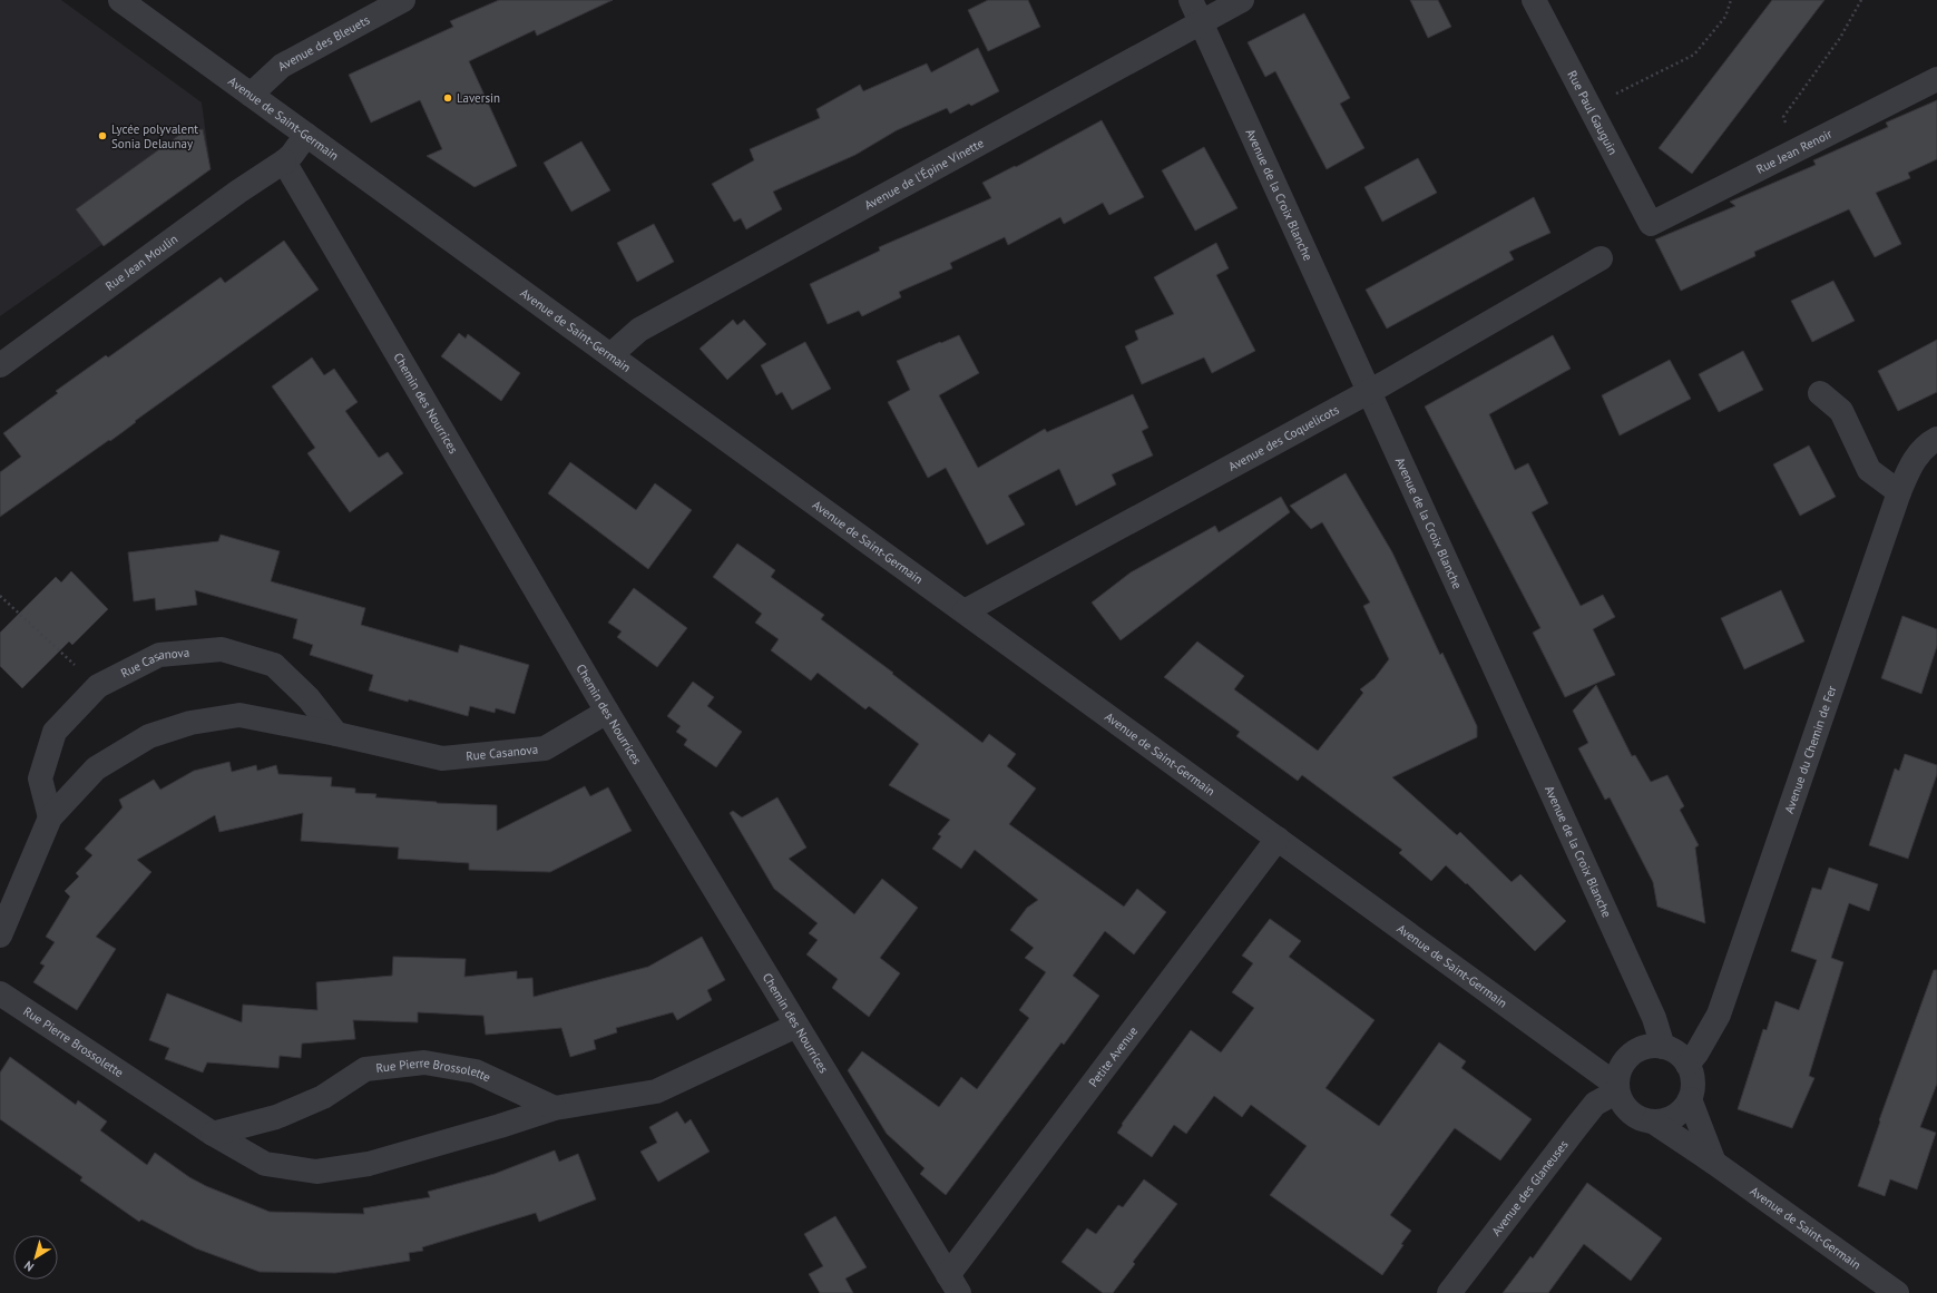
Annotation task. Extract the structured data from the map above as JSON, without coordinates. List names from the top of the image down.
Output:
{
  "streets": {
    "street": [
      "Avenue des Bleuets",
      "Rue Paul Gauguin",
      "Avenue de Saint-Germain",
      "Rue Jean Renoir",
      "Avenue de l'Épine Vinette",
      "Avenue de la Croix Blanche",
      "Rue Jean Moulin",
      "Chemin des Nourrices",
      "Avenue des Coquelicots",
      "Rue Casanova",
      "Avenue du Chemin de Fer",
      "Rue Pierre Brossolette",
      "Petite Avenue",
      "Avenue des Glaneuses"
    ]
  },
  "crossings": [
    ["Avenue des Bleuets", "Avenue de Saint-Germain"],
    ["Rue Paul Gauguin", "Rue Jean Renoir"],
    ["Avenue de Saint-Germain", "Avenue de l'Épine Vinette"],
    ["Avenue de Saint-Germain", "Avenue de la Croix Blanche"],
    ["Avenue de Saint-Germain", "Avenue des Coquelicots"],
    ["Avenue de Saint-Germain", "Avenue du Chemin de Fer"],
    ["Avenue de Saint-Germain", "Petite Avenue"],
    ["Avenue de Saint-Germain", "Avenue des Glaneuses"],
    ["Avenue de l'Épine Vinette", "Avenue de la Croix Blanche"],
    ["Avenue de la Croix Blanche", "Avenue des Coquelicots"],
    ["Avenue de la Croix Blanche", "Avenue du Chemin de Fer"],
    ["Avenue de la Croix Blanche", "Avenue des Glaneuses"],
    ["Rue Jean Moulin", "Chemin des Nourrices"],
    ["Chemin des Nourrices", "Rue Casanova"],
    ["Chemin des Nourrices", "Rue Pierre Brossolette"],
    ["Chemin des Nourrices", "Petite Avenue"],
    ["Avenue du Chemin de Fer", "Avenue des Glaneuses"]
  ],
  "places": ["Laversin", "Lycée polyvalent Sonia Delaunay"],
  "north": "bottom left"
}
